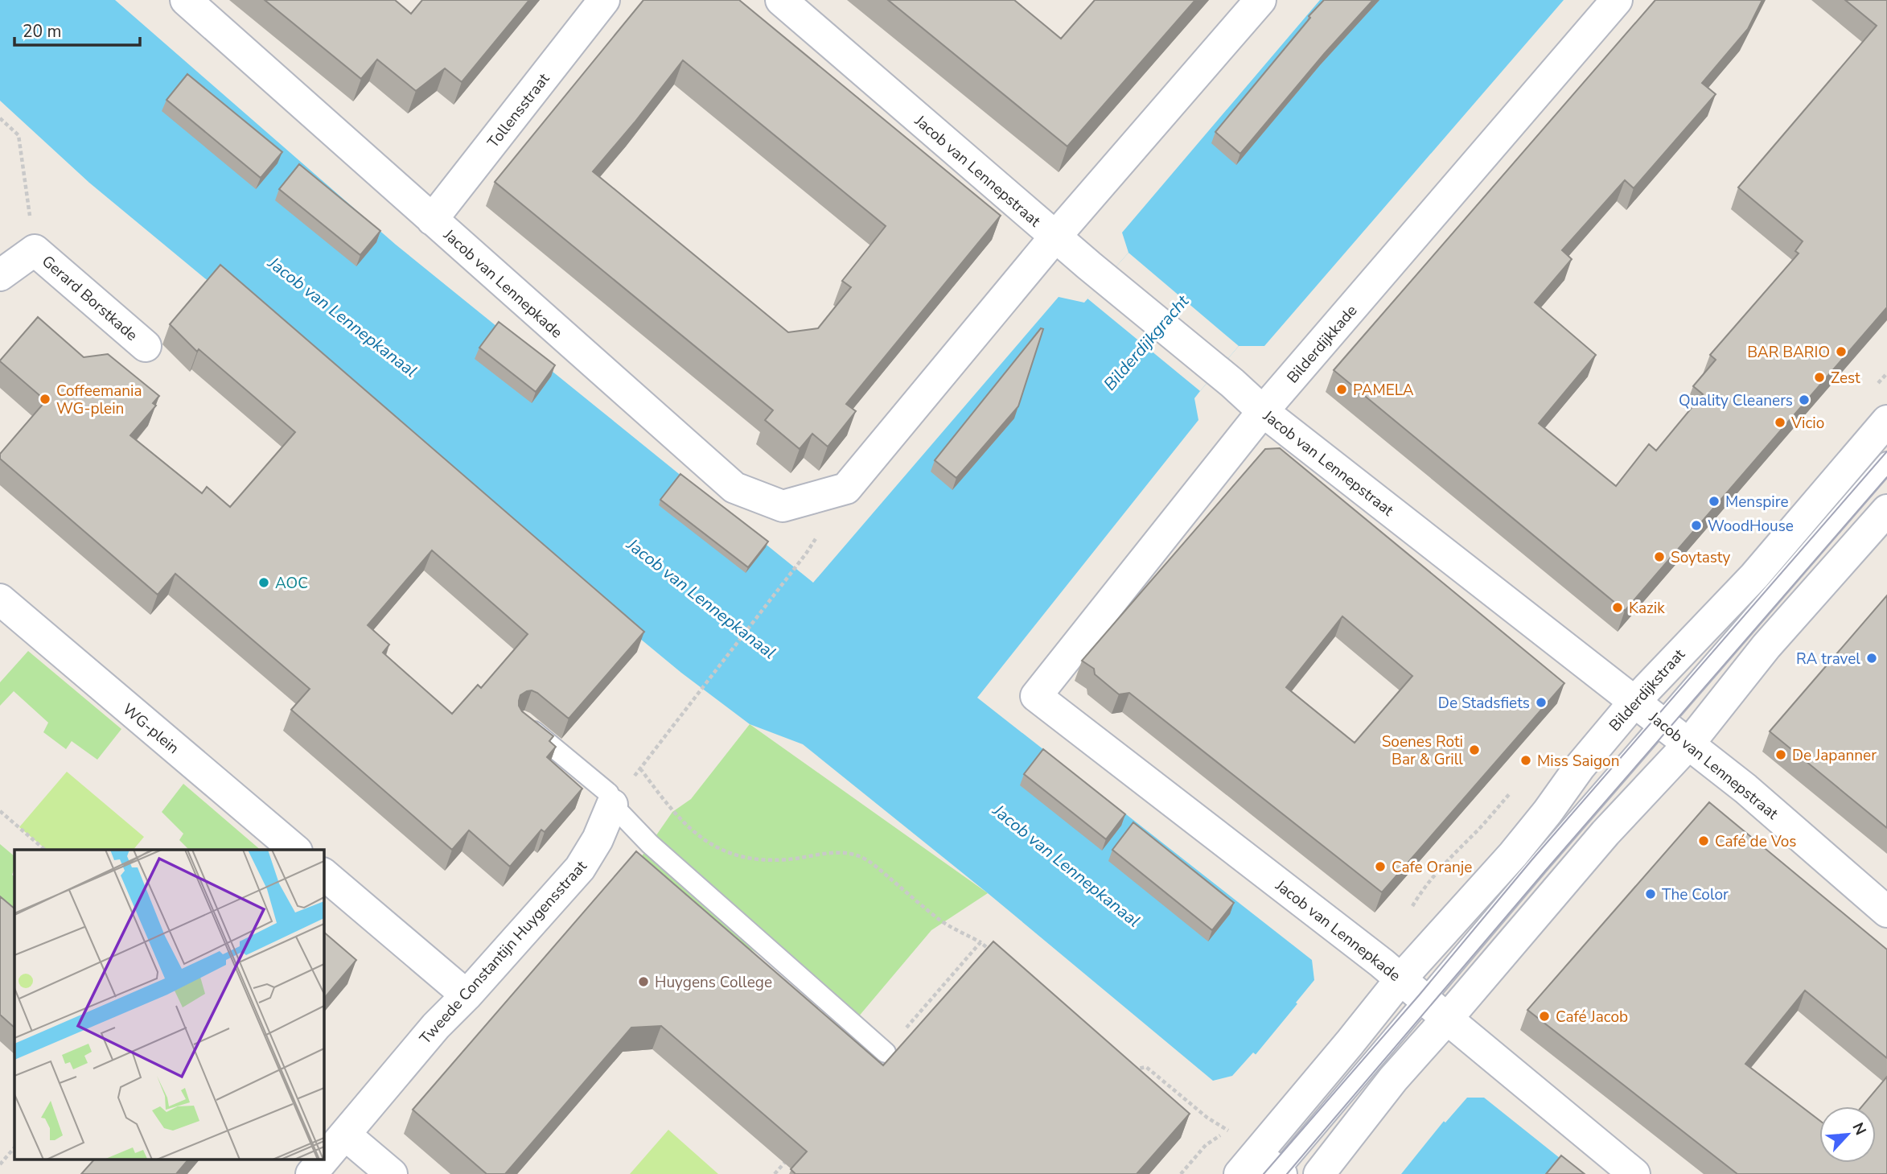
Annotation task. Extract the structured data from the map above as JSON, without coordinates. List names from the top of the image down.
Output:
{
  "streets": {
    "street": [
      "Tollensstraat",
      "Jacob van Lennepstraat",
      "Jacob van Lennepkade",
      "Gerard Borstkade",
      "Bilderdijkkade",
      "Bilderdijkstraat",
      "WG-plein",
      "Tweede Constantijn Huygensstraat"
    ]
  },
  "crossings": [
    ["Tollensstraat", "Jacob van Lennepkade"],
    ["Jacob van Lennepstraat", "Jacob van Lennepkade"],
    ["Jacob van Lennepstraat", "Bilderdijkkade"],
    ["Jacob van Lennepstraat", "Bilderdijkstraat"],
    ["Jacob van Lennepkade", "Bilderdijkkade"],
    ["Jacob van Lennepkade", "Bilderdijkstraat"]
  ],
  "water": ["Jacob van Lennepkanaal", "Bilderdijkgracht"],
  "places": [
    "BAR BARIO",
    "Zest",
    "PAMELA",
    "Coffeemania WG-plein",
    "Quality Cleaners",
    "Vicio",
    "Menspire",
    "WoodHouse",
    "Soytasty",
    "AOC",
    "Kazik",
    "RA travel",
    "De Stadsfiets",
    "Soenes Roti Bar & Grill",
    "De Japanner",
    "Miss Saigon",
    "Café de Vos",
    "Cafe Oranje",
    "The Color",
    "Huygens College",
    "Café Jacob"
  ],
  "scale_bar": "20 m",
  "north": "top right"
}
